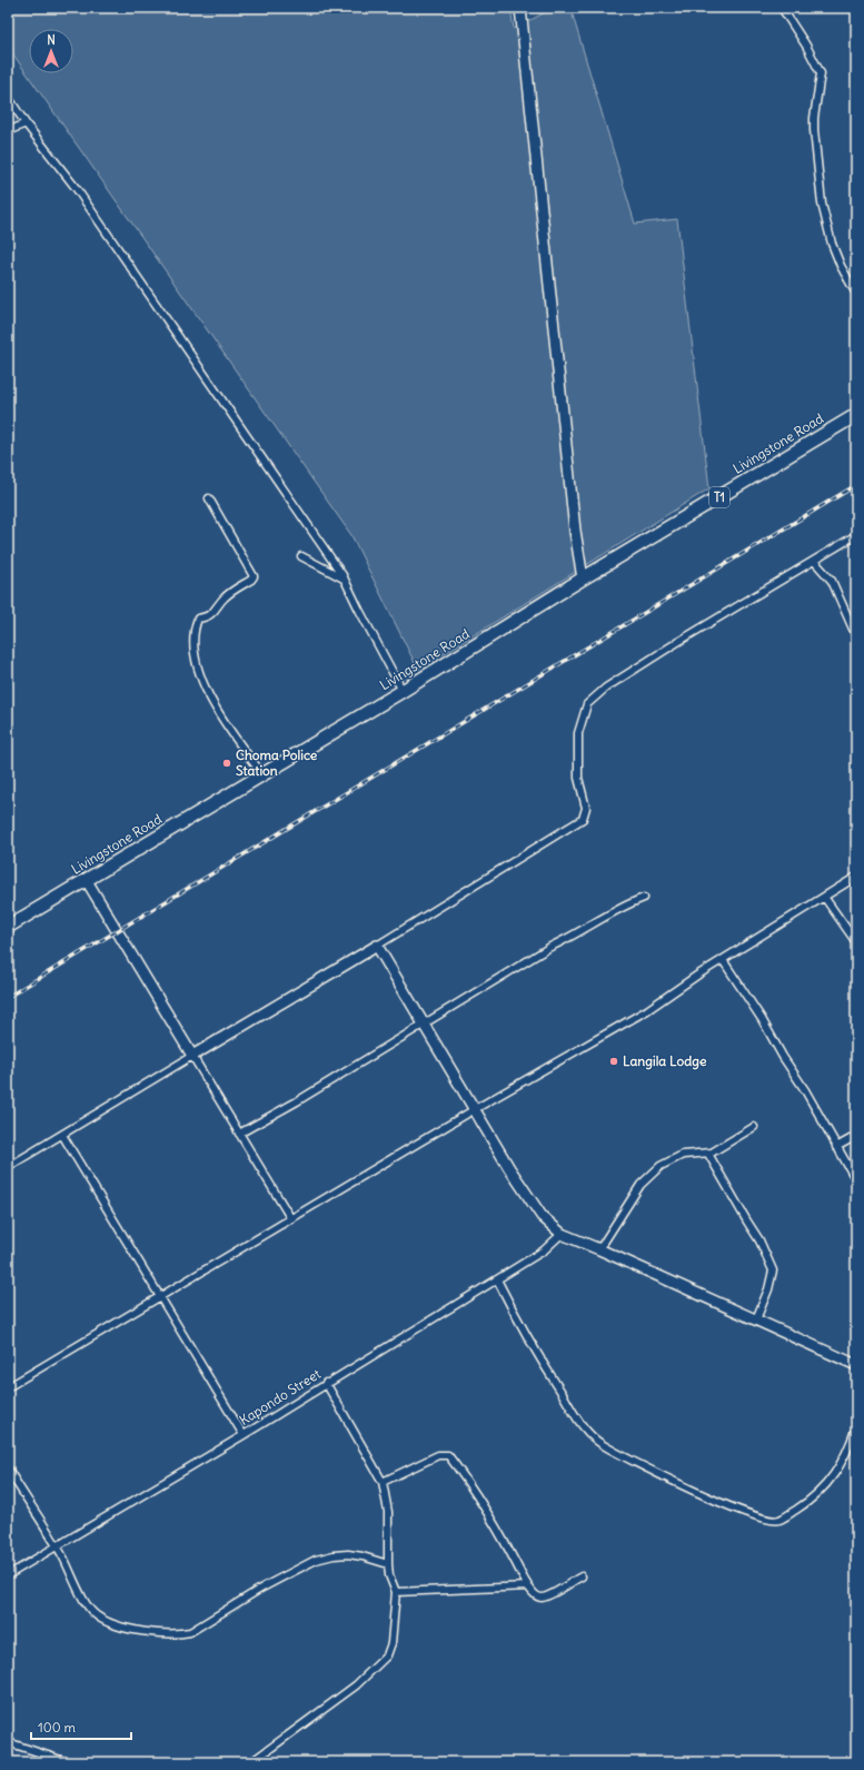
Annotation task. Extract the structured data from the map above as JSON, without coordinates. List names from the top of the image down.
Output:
{
  "streets": {
    "highway": ["Livingstone Road", "T1"],
    "street": ["Kapondo Street"]
  },
  "places": ["Choma Police Station", "Langila Lodge"],
  "scale_bar": "100 m",
  "north": "top"
}
